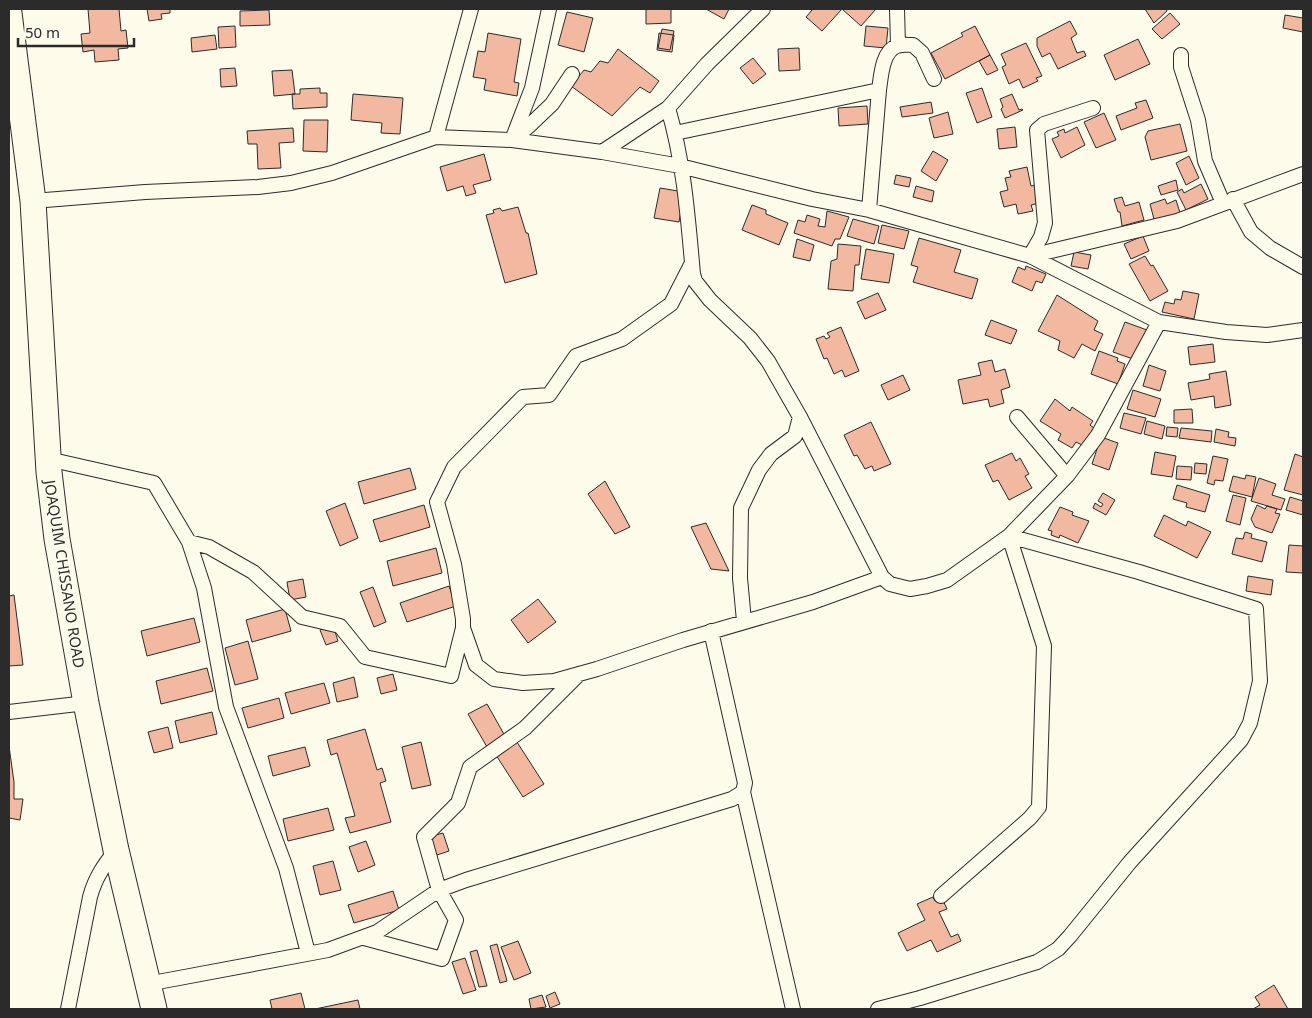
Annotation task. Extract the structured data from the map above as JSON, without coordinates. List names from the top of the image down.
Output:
{
  "streets": {
    "highway": ["JOAQUIM CHISSANO ROAD"]
  },
  "scale_bar": "50 m"
}
